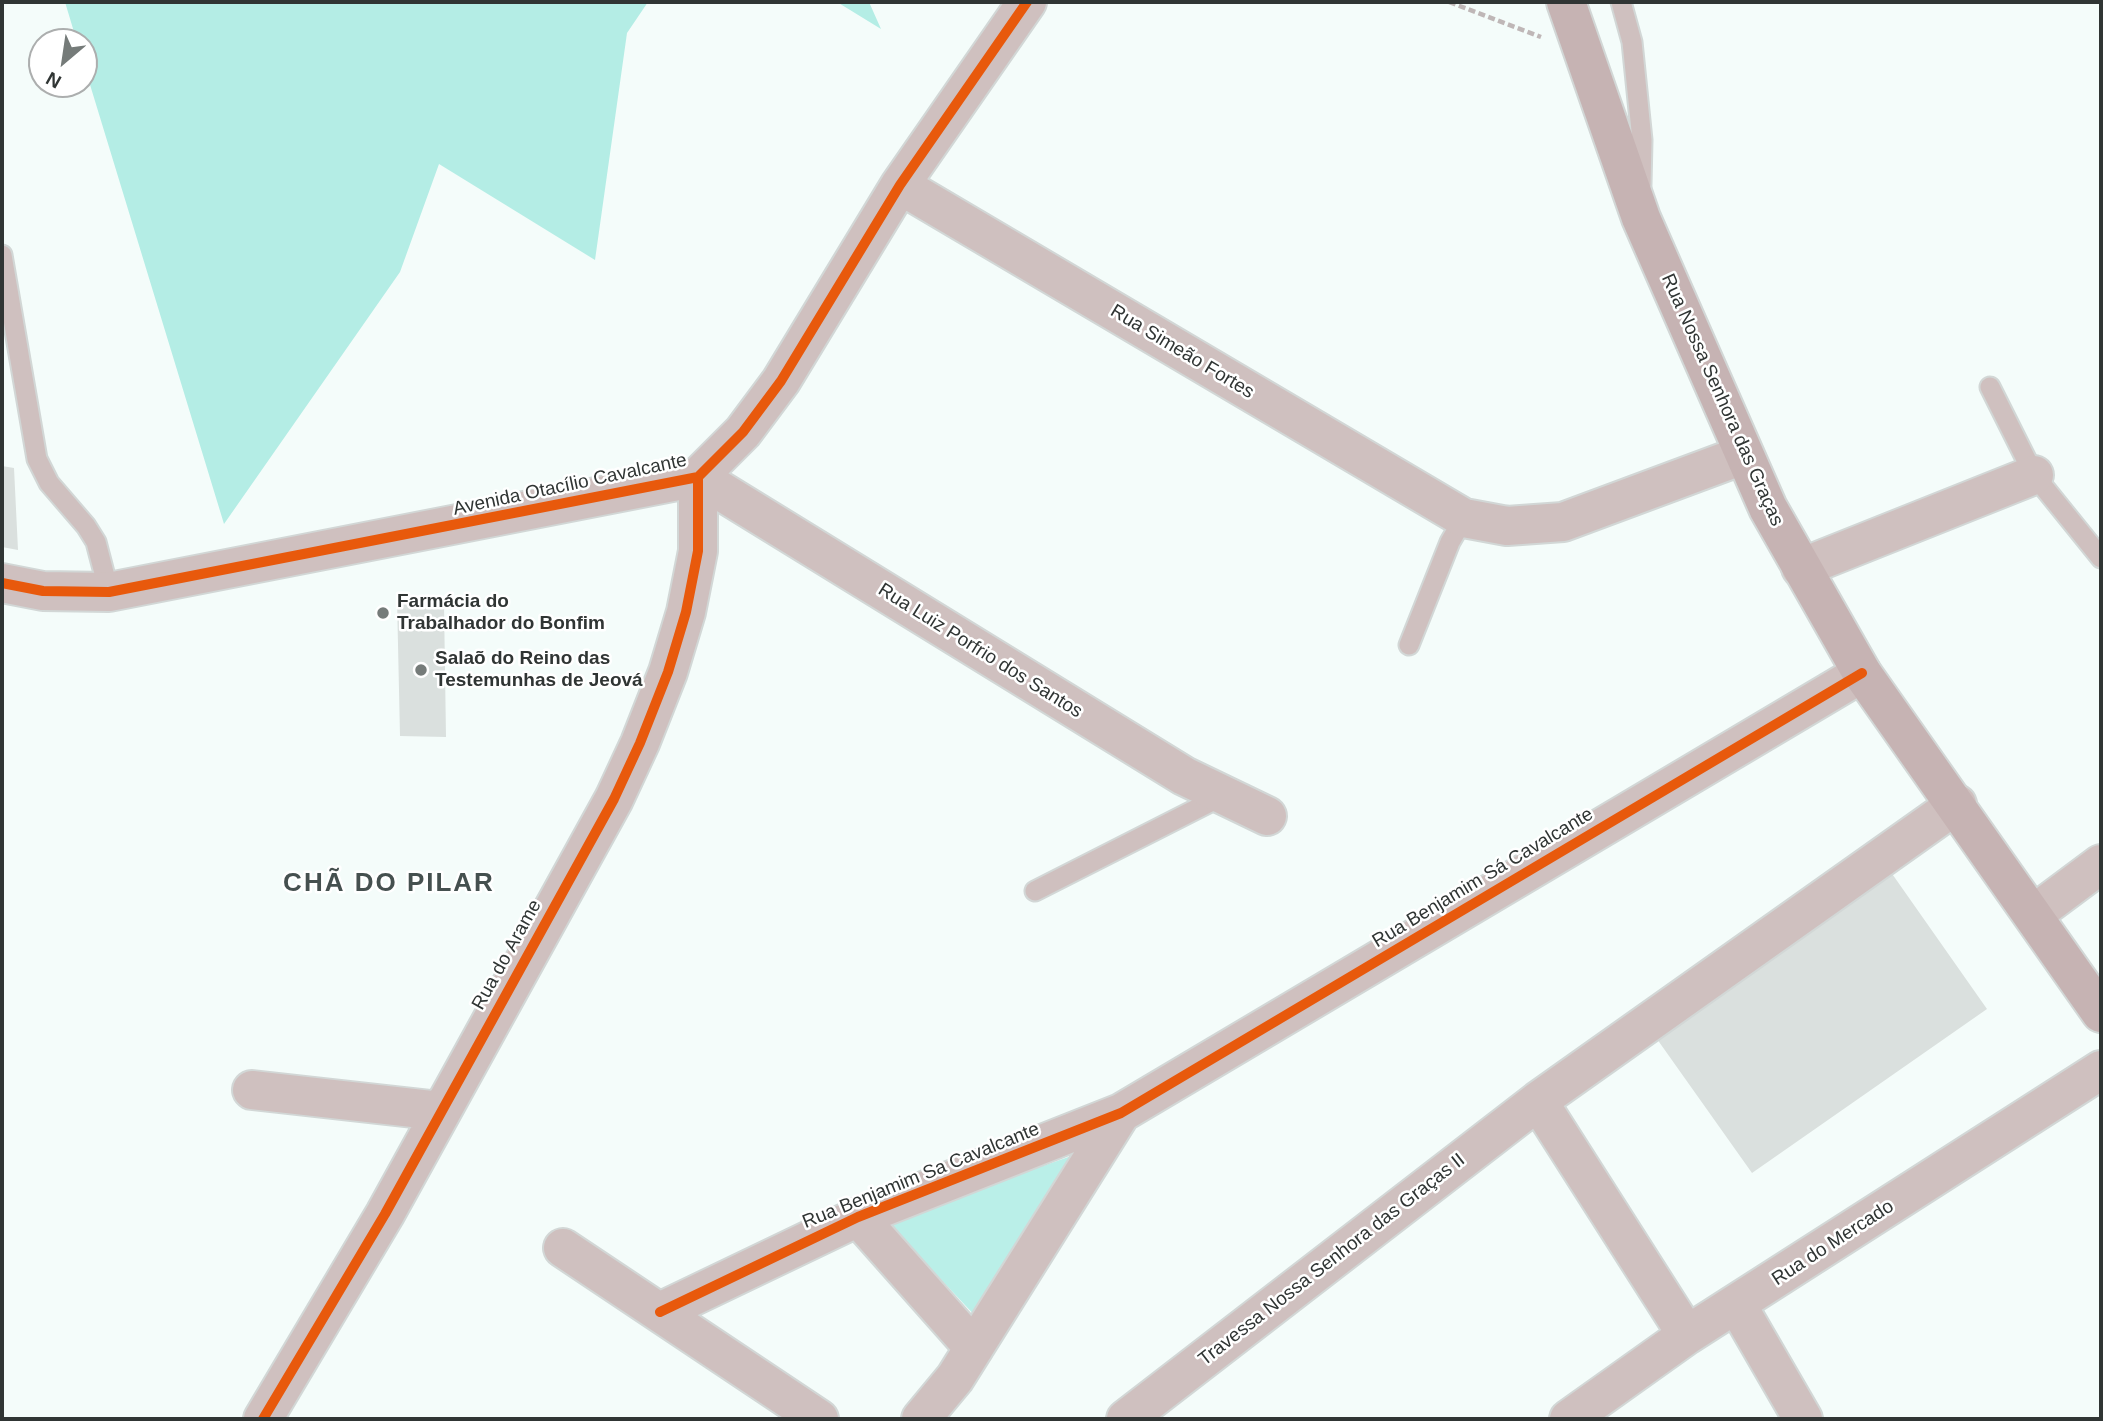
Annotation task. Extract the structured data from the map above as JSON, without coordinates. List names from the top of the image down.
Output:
{
  "streets": {
    "main road": ["Rua Nossa Senhora das Graças"],
    "street": [
      "Rua Simeão Fortes",
      "Avenida Otacílio Cavalcante",
      "Rua Luiz Porfrio dos Santos",
      "Rua Benjamim Sá Cavalcante",
      "Rua do Arame",
      "Rua Benjamim Sa Cavalcante",
      "Rua do Mercado",
      "Travessa Nossa Senhora das Graças II"
    ]
  },
  "crossings": [
    ["Rua Simeão Fortes", "Rua Nossa Senhora das Graças"],
    ["Rua Simeão Fortes", "Avenida Otacílio Cavalcante"],
    ["Rua Nossa Senhora das Graças", "Rua Benjamim Sá Cavalcante"],
    ["Rua Nossa Senhora das Graças", "Travessa Nossa Senhora das Graças II"],
    ["Avenida Otacílio Cavalcante", "Rua Luiz Porfrio dos Santos"],
    ["Avenida Otacílio Cavalcante", "Rua do Arame"],
    ["Rua Luiz Porfrio dos Santos", "Rua do Arame"],
    ["Rua Benjamim Sá Cavalcante", "Rua Benjamim Sa Cavalcante"]
  ],
  "districts": ["CHÃ DO PILAR"],
  "places": ["Farmácia do Trabalhador do Bonfim", "Salaõ do Reino das Testemunhas de Jeová"],
  "north": "bottom left"
}
